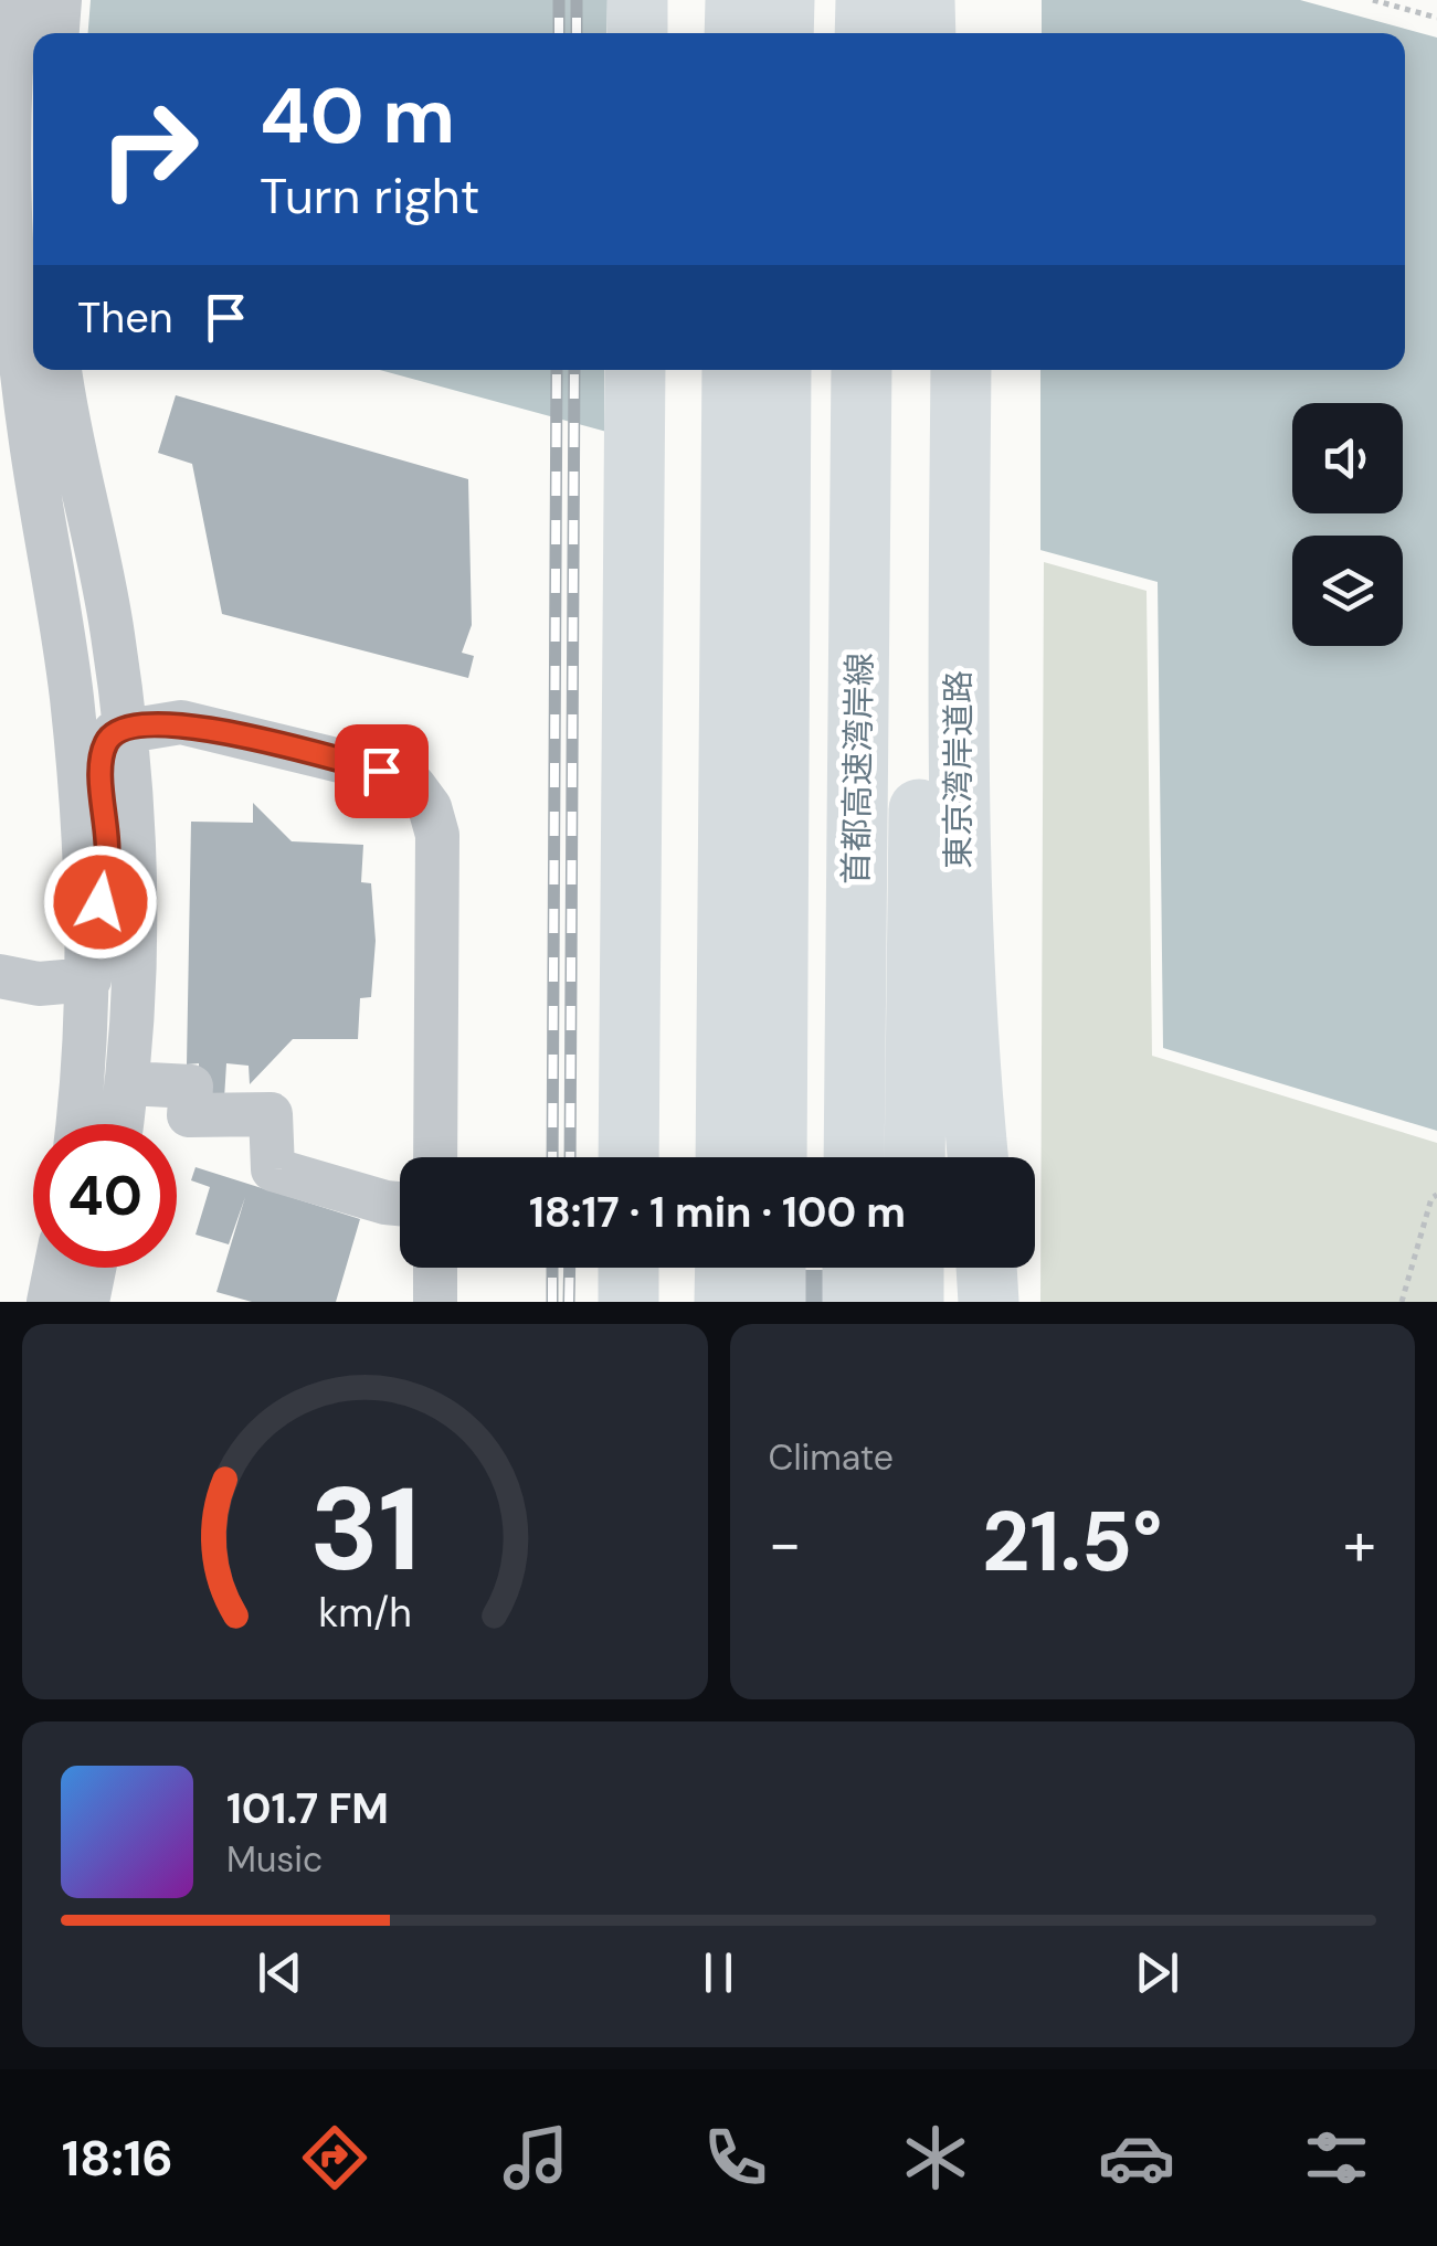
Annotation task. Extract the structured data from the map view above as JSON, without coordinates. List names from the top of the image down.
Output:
{
  "streets": {
    "highway": ["首都高速湾岸線", "東京湾岸道路"]
  },
  "page": {
    "turn": ["40 m", "Turn right"],
    "then": "Then",
    "limit": "40",
    "trip": "18:17 · 1 min · 100 m",
    "tile": "Climate",
    "heat": ["−", "21.5°", "+"],
    "song": ["101.7 FM", "Music"],
    "tabs": "18:16",
    "gauge": ["31", "km/h"]
  }
}
